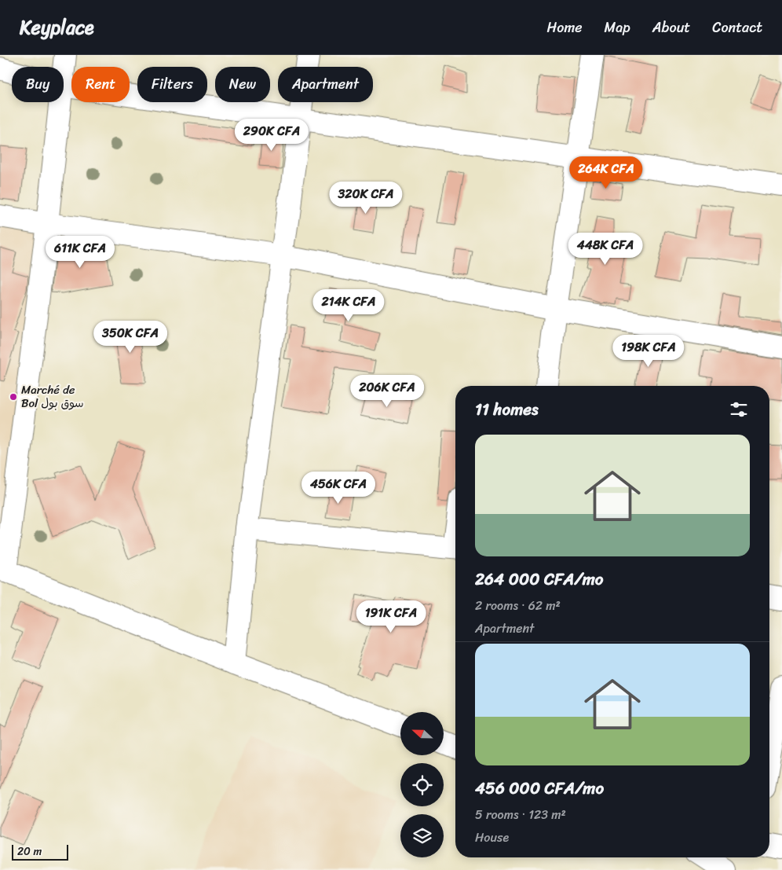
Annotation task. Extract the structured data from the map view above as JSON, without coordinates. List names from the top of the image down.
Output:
{
  "places": ["Marché de Bol سوق بول"],
  "scale_bar": "20 m",
  "north": "left",
  "page": {
    "header": "Keyplace",
    "nav": [
      "Home",
      "Map",
      "About",
      "Contact"
    ],
    "chip": [
      "Buy",
      "Rent",
      "Filters",
      "New",
      "Apartment"
    ],
    "price": [
      "290K CFA",
      "264K CFA",
      "320K CFA",
      "448K CFA",
      "611K CFA",
      "214K CFA",
      "350K CFA",
      "198K CFA",
      "206K CFA",
      "456K CFA",
      "191K CFA"
    ],
    "heading": "11 homes",
    "list": [
      {
        "name": "264 000 CFA/mo",
        "note": "2 rooms · 62 m² · Apartment"
      },
      {
        "name": "456 000 CFA/mo",
        "note": "5 rooms · 123 m² · House"
      }
    ],
    "scale": "20 m"
  }
}
